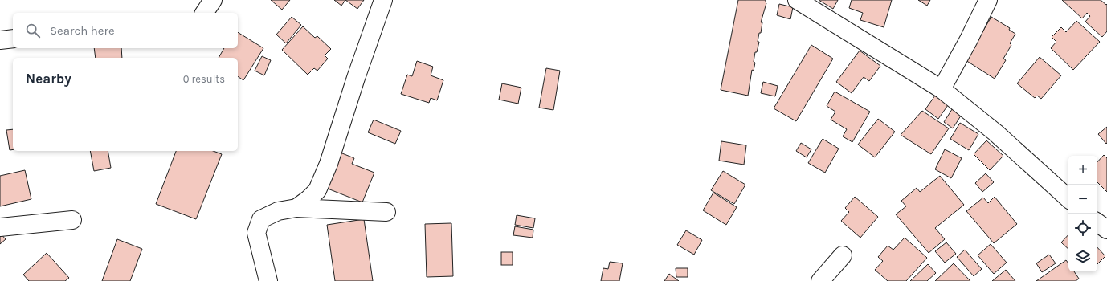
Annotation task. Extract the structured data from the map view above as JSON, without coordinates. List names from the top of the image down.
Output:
{
  "page": {
    "search": "Search here",
    "heading": ["Nearby", "0 results"],
    "map_buttons": ["+", "−"]
  }
}
